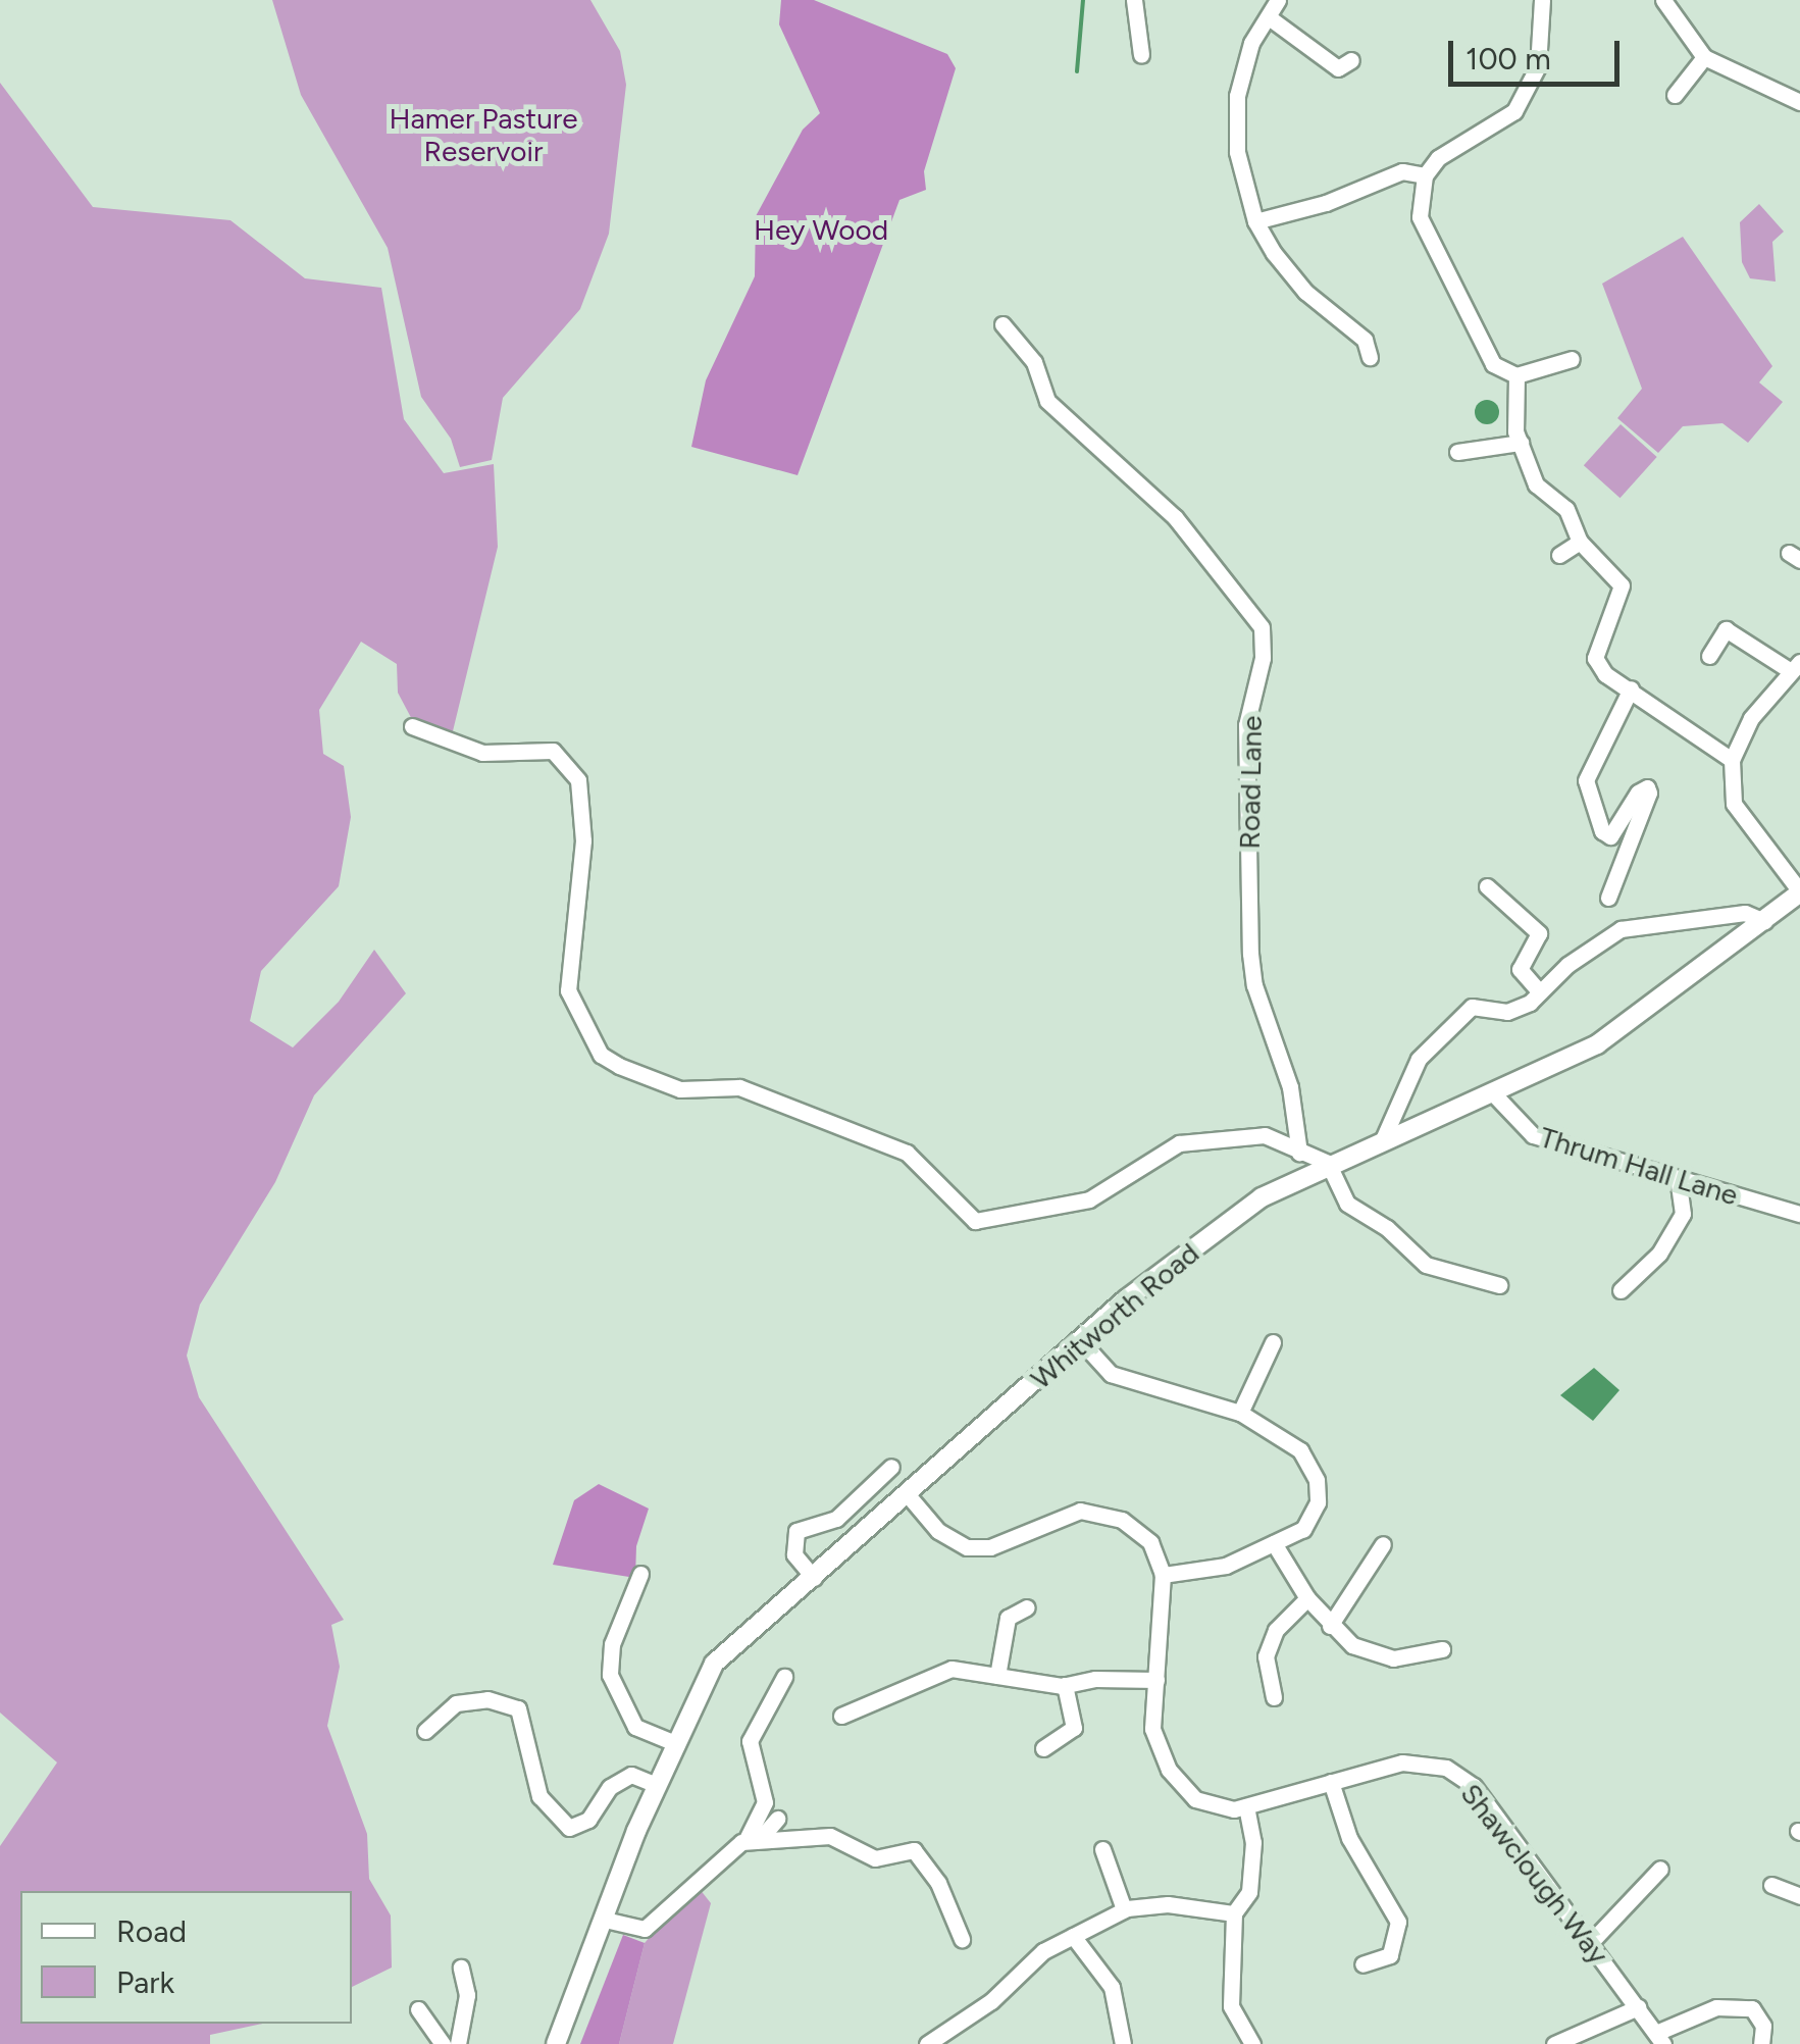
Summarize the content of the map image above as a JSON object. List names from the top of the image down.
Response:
{
  "streets": {
    "main road": ["Whitworth Road"],
    "street": ["Road Lane", "Thrum Hall Lane", "Shawclough Way"]
  },
  "crossings": [
    ["Thrum Hall Lane", "Whitworth Road"]
  ],
  "parks": ["Hamer Pasture Reservoir", "Hey Wood"],
  "legend": ["Road", "Park"],
  "scale_bar": "100 m"
}
